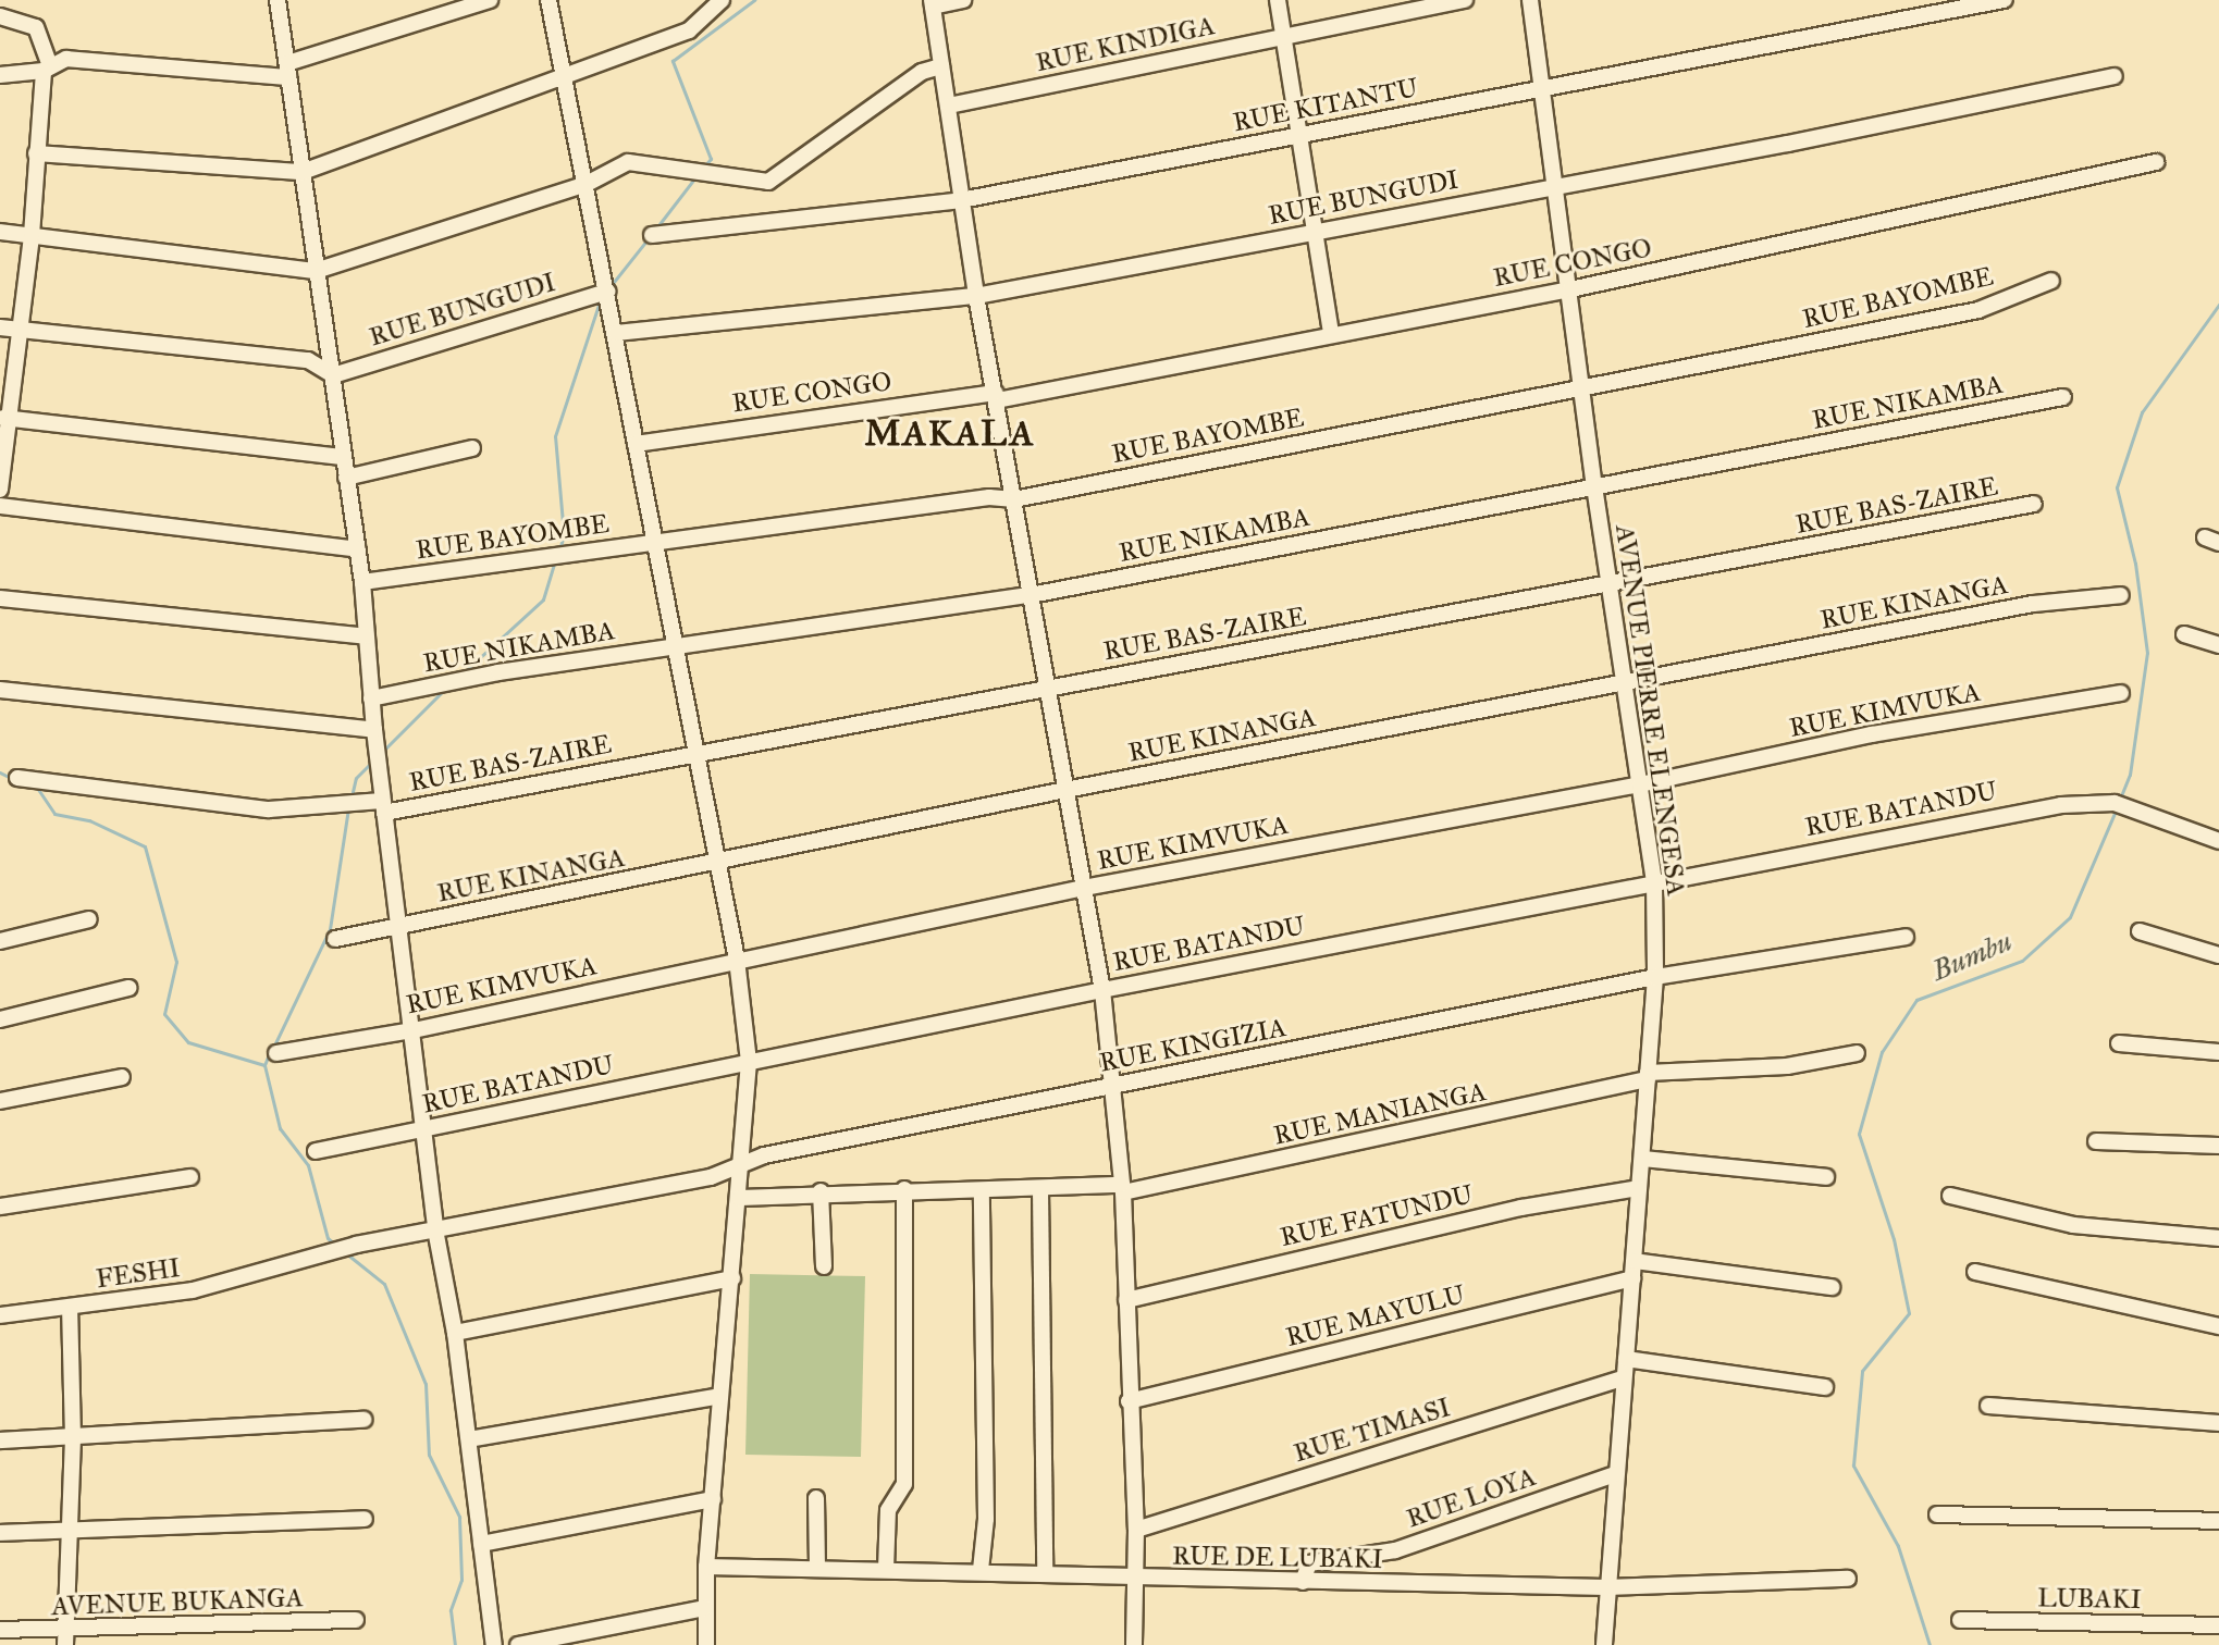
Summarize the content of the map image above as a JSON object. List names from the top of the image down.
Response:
{
  "streets": {
    "street": [
      "RUE KINDIGA",
      "RUE KITANTU",
      "RUE BUNGUDI",
      "RUE CONGO",
      "RUE BAYOMBE",
      "RUE NIKAMBA",
      "RUE BAS-ZAIRE",
      "RUE KINANGA",
      "AVENUE PIERRE ELENGESA",
      "RUE KIMVUKA",
      "RUE BATANDU",
      "RUE KINGIZIA",
      "RUE MANIANGA",
      "RUE FATUNDU",
      "FESHI",
      "RUE MAYULU",
      "RUE TIMASI",
      "RUE LOYA",
      "RUE DE LUBAKI",
      "LUBAKI",
      "AVENUE BUKANGA"
    ]
  },
  "crossings": [
    ["RUE KITANTU", "AVENUE PIERRE ELENGESA"],
    ["RUE BUNGUDI", "AVENUE PIERRE ELENGESA"],
    ["RUE CONGO", "AVENUE PIERRE ELENGESA"],
    ["RUE BAYOMBE", "AVENUE PIERRE ELENGESA"],
    ["RUE NIKAMBA", "AVENUE PIERRE ELENGESA"],
    ["RUE BAS-ZAIRE", "AVENUE PIERRE ELENGESA"],
    ["RUE KINANGA", "AVENUE PIERRE ELENGESA"],
    ["AVENUE PIERRE ELENGESA", "RUE KIMVUKA"],
    ["AVENUE PIERRE ELENGESA", "RUE BATANDU"],
    ["AVENUE PIERRE ELENGESA", "RUE KINGIZIA"],
    ["AVENUE PIERRE ELENGESA", "RUE MANIANGA"],
    ["AVENUE PIERRE ELENGESA", "RUE FATUNDU"],
    ["AVENUE PIERRE ELENGESA", "RUE MAYULU"],
    ["AVENUE PIERRE ELENGESA", "RUE TIMASI"],
    ["AVENUE PIERRE ELENGESA", "RUE LOYA"],
    ["AVENUE PIERRE ELENGESA", "RUE DE LUBAKI"],
    ["RUE KINGIZIA", "FESHI"],
    ["RUE LOYA", "RUE DE LUBAKI"]
  ],
  "districts": ["MAKALA"],
  "water": ["Bumbu"]
}
